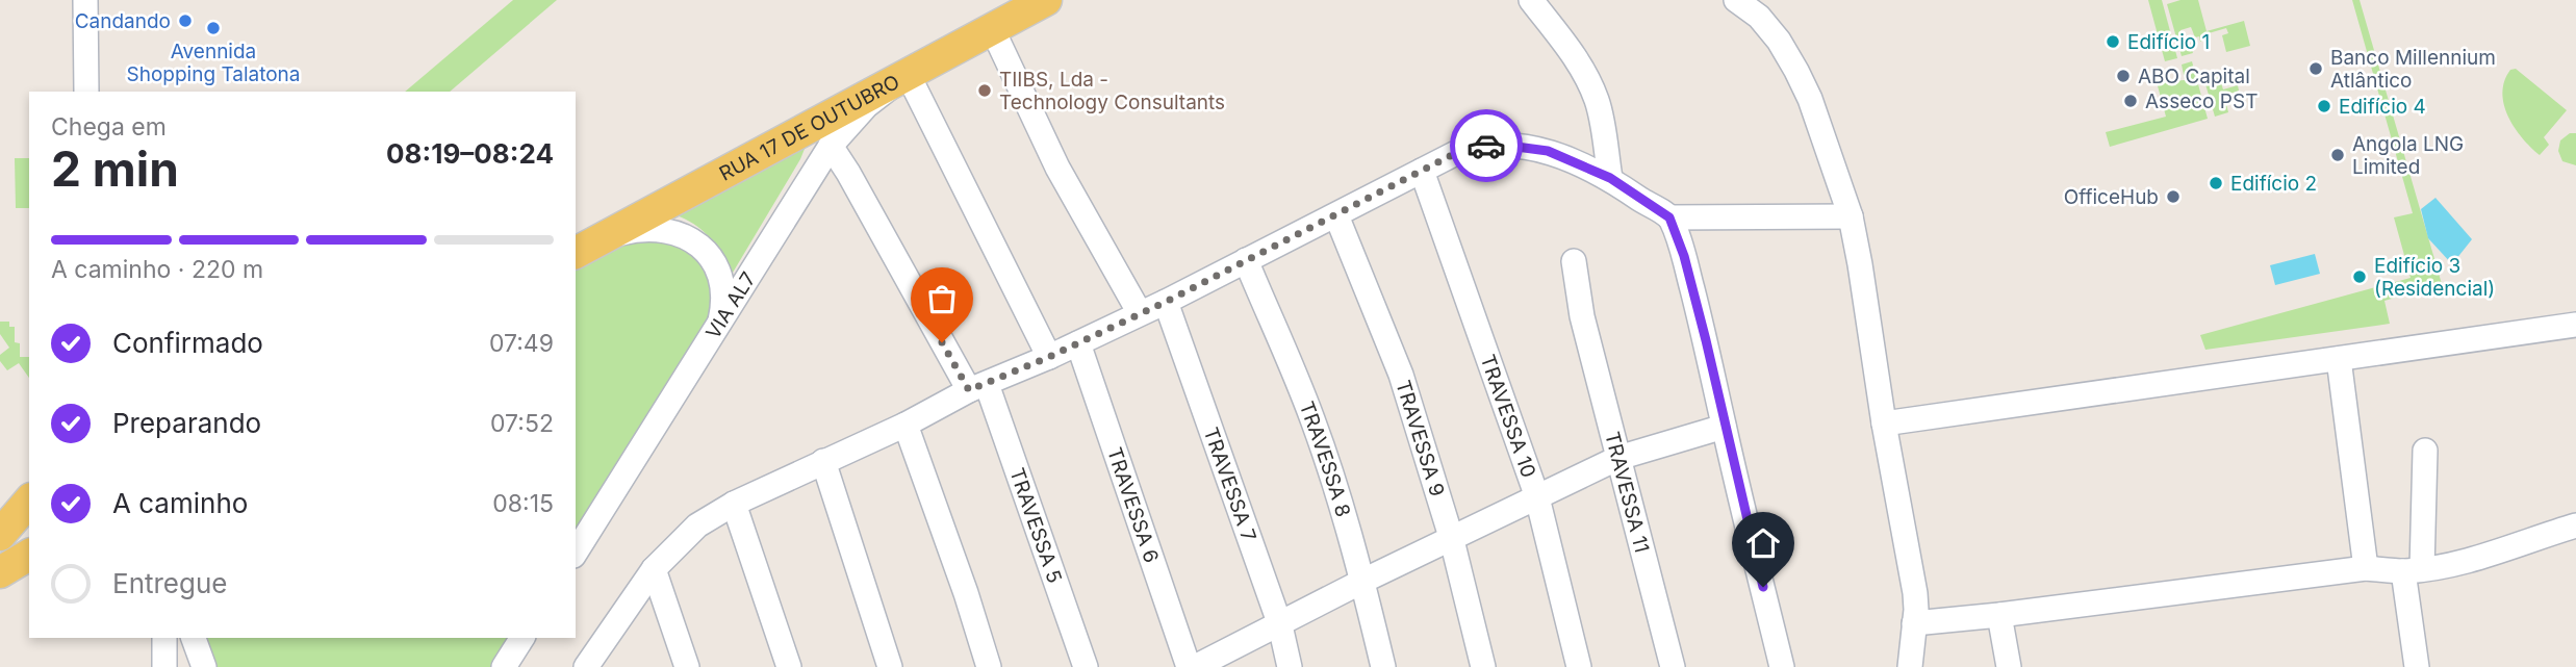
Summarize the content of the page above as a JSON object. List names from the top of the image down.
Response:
{
  "streets": {
    "main road": ["RUA 17 DE OUTUBRO"],
    "street": [
      "VIA AL7",
      "TRAVESSA 10",
      "TRAVESSA 9",
      "TRAVESSA 8",
      "TRAVESSA 7",
      "TRAVESSA 11",
      "TRAVESSA 6",
      "TRAVESSA 5"
    ]
  },
  "crossings": [
    ["RUA 17 DE OUTUBRO", "VIA AL7"],
    ["VIA AL7", "TRAVESSA 5"]
  ],
  "places": [
    "Candando",
    "Avennida Shopping Talatona",
    "Edifício 1",
    "Banco Millennium Atlântico",
    "ABO Capital",
    "TIIBS, Lda - Technology Consultants",
    "Asseco PST",
    "Edifício 4",
    "Angola LNG Limited",
    "Edifício 2",
    "OfficeHub",
    "Edifício 3 (Residencial)"
  ],
  "page": {
    "heading": ["2 min", "Chega em", "08:19–08:24"],
    "bar": "A caminho · 220 m",
    "list": [
      ["Confirmado", "07:49"],
      ["Preparando", "07:52"],
      ["A caminho", "08:15"],
      "Entregue"
    ]
  }
}
